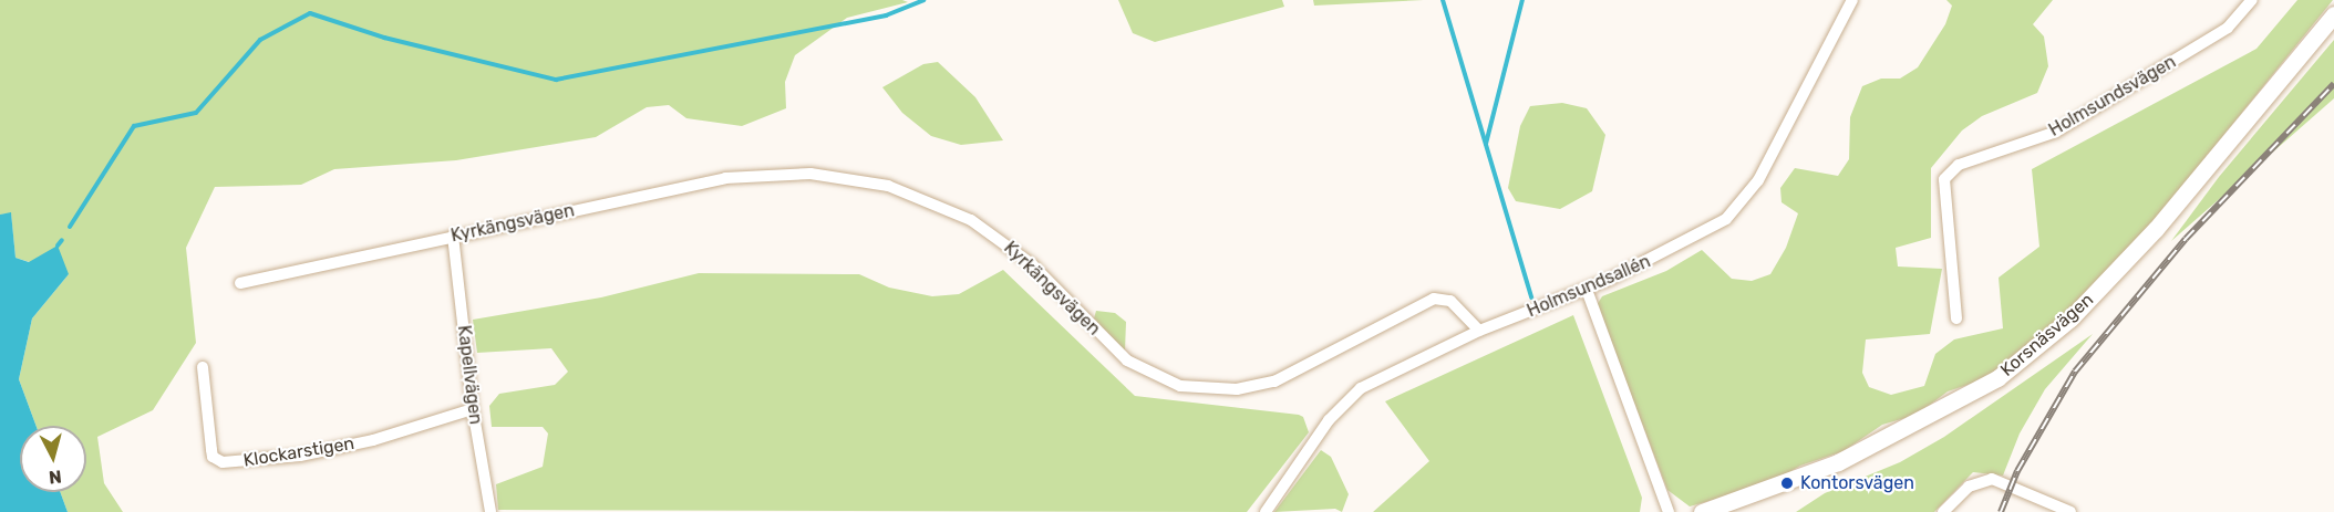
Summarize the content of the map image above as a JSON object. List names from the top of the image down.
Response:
{
  "streets": {
    "street": [
      "Holmsundsvägen",
      "Kyrkängsvägen",
      "Holmsundsallén",
      "Korsnäsvägen",
      "Kapellvägen",
      "Klockarstigen"
    ]
  },
  "crossings": [
    ["Kyrkängsvägen", "Holmsundsallén"],
    ["Kyrkängsvägen", "Kapellvägen"],
    ["Kapellvägen", "Klockarstigen"]
  ],
  "places": ["Kontorsvägen"],
  "north": "bottom"
}
